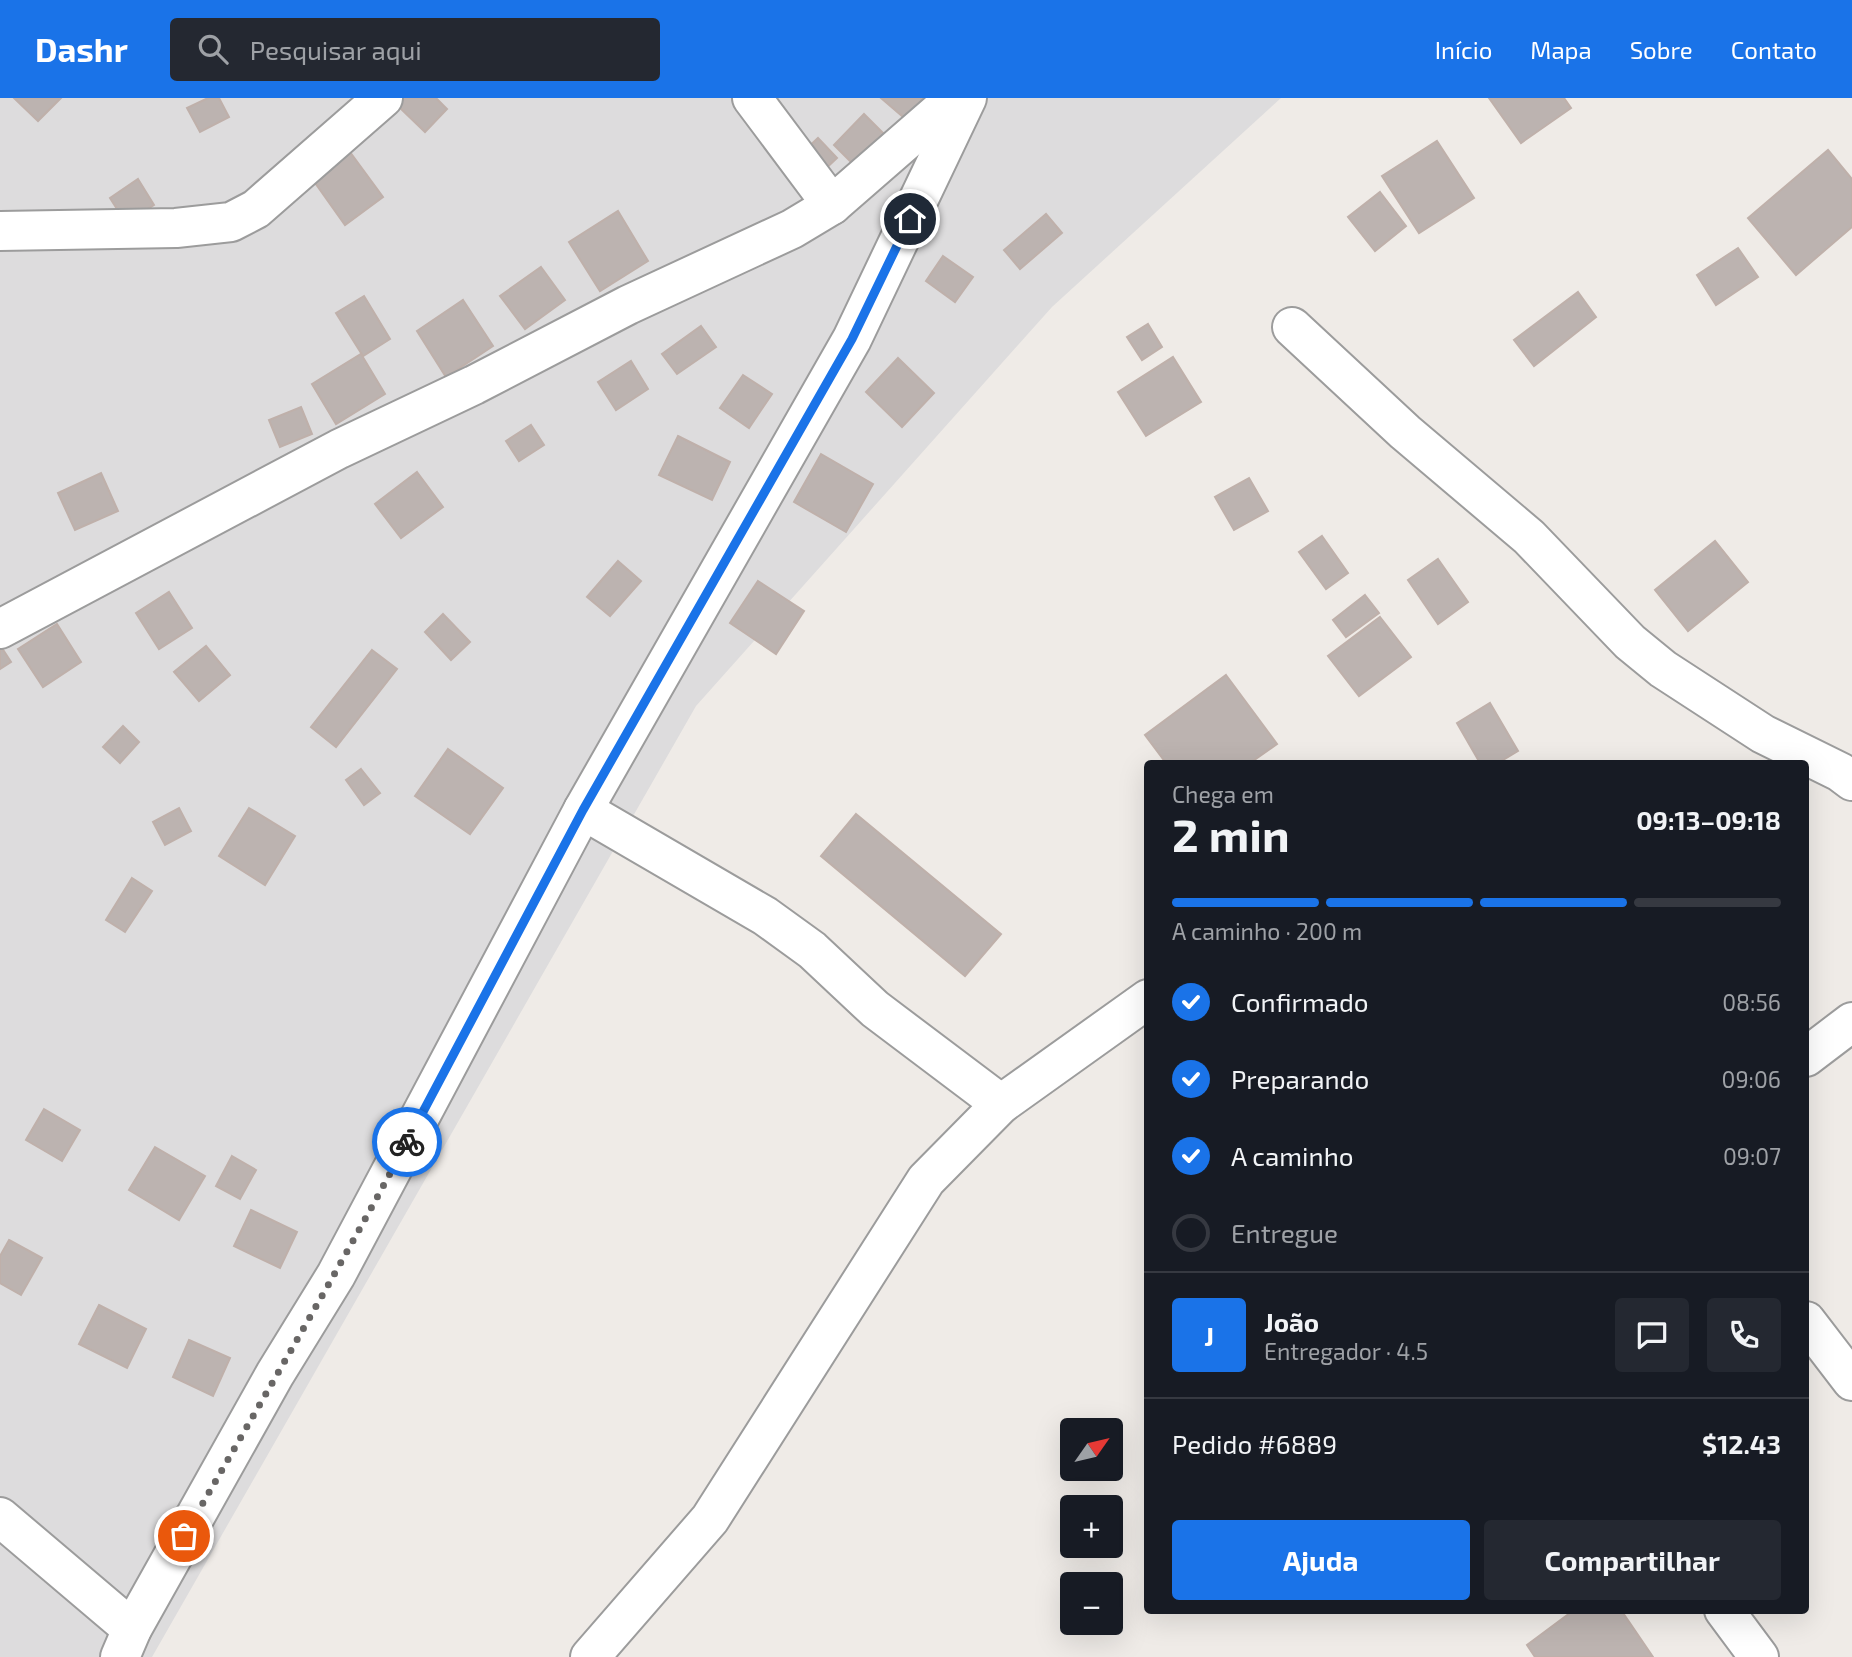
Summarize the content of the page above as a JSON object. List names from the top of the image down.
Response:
{
  "north": "top right",
  "page": {
    "header": "Dashr",
    "search": "Pesquisar aqui",
    "nav": [
      "Início",
      "Mapa",
      "Sobre",
      "Contato"
    ],
    "heading": ["2 min", "Chega em", "09:13–09:18"],
    "panel": [
      "João",
      "Entregador · 4.5",
      "Pedido #6889",
      "$12.43"
    ],
    "bar": "A caminho · 200 m",
    "list": [
      ["Confirmado", "08:56"],
      ["Preparando", "09:06"],
      ["A caminho", "09:07"],
      "Entregue"
    ],
    "round": "J",
    "map_buttons": ["+", "−"],
    "buttons": ["Ajuda", "Compartilhar"]
  }
}
